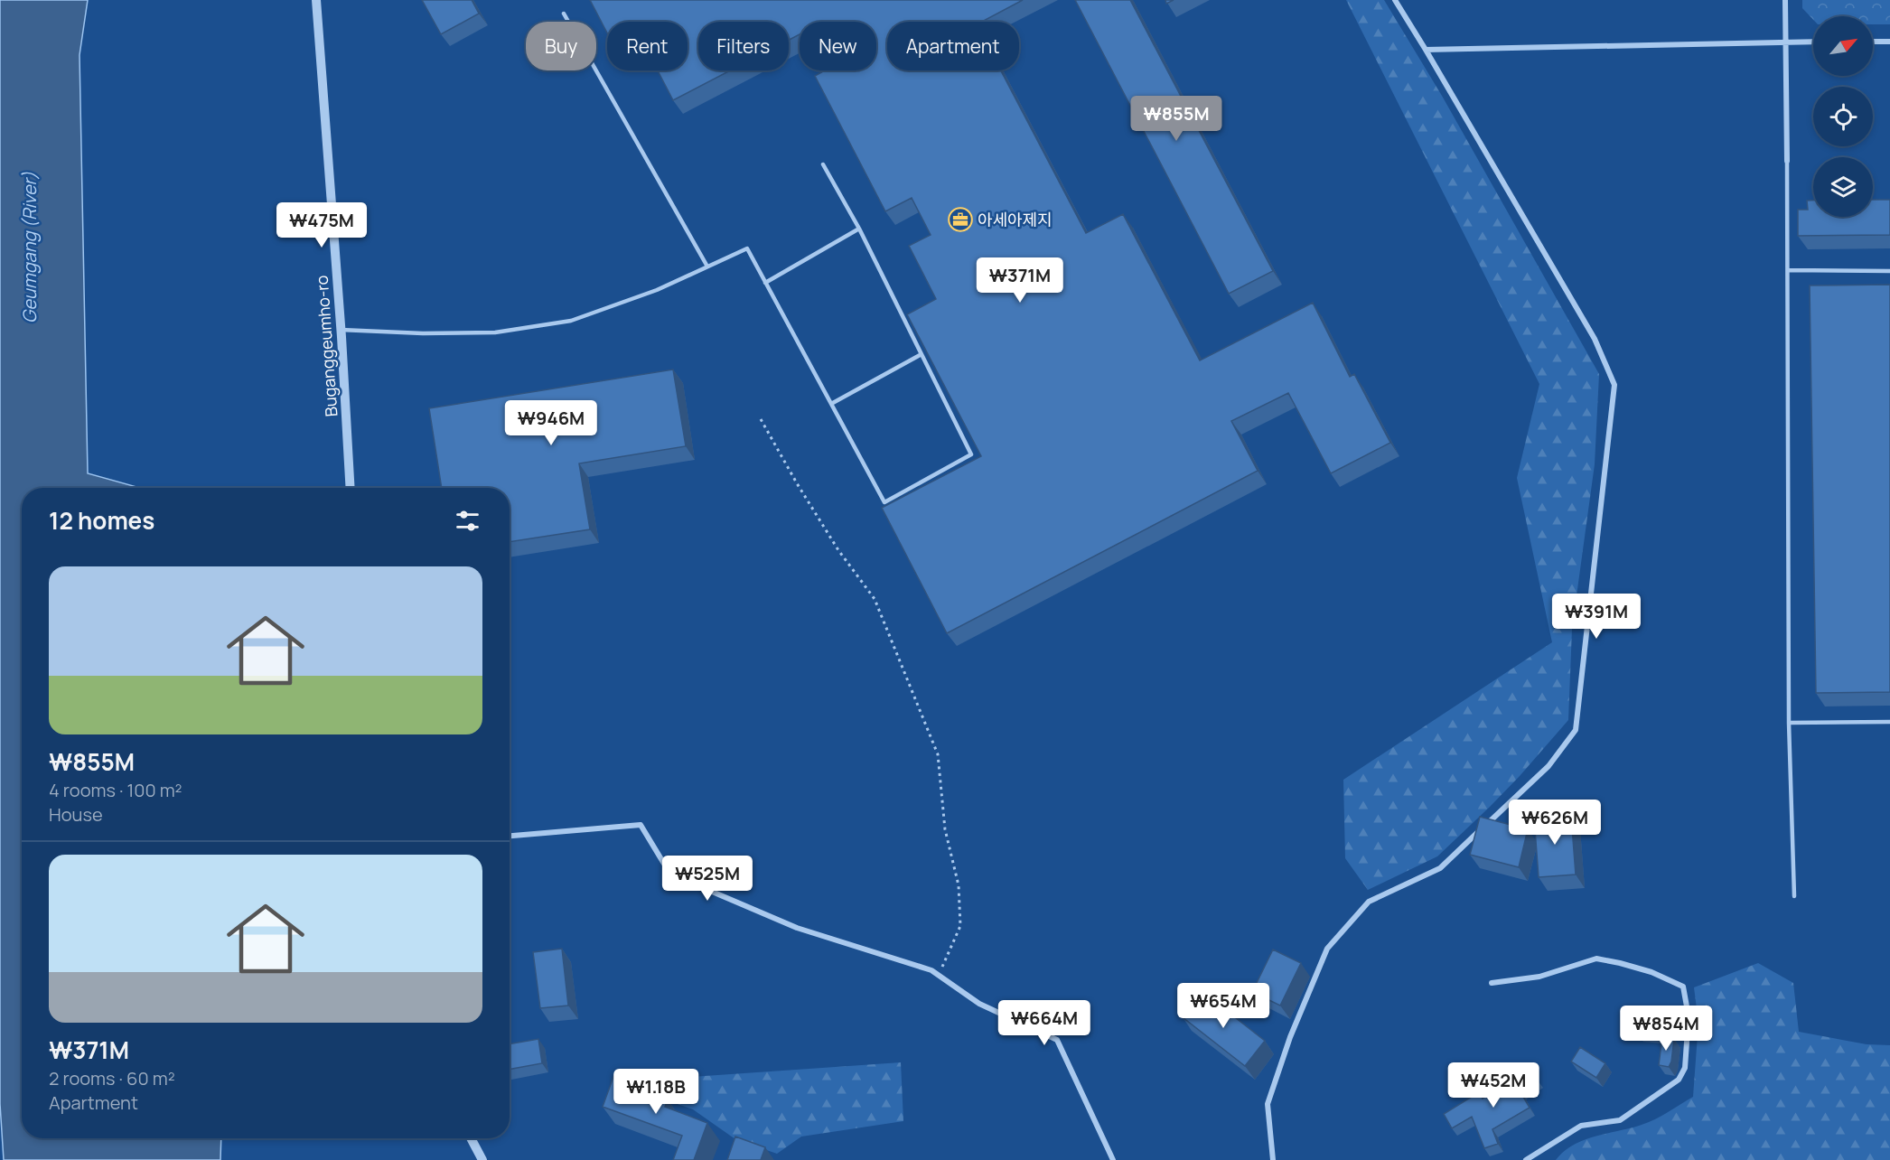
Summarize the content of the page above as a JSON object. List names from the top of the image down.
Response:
{
  "streets": {
    "street": ["Buganggeumho-ro"]
  },
  "water": ["Geumgang (River)"],
  "places": {
    "office": ["아세아제지"]
  },
  "north": "top right",
  "page": {
    "chip": [
      "Buy",
      "Rent",
      "Filters",
      "New",
      "Apartment"
    ],
    "price": [
      "₩855M",
      "₩475M",
      "₩371M",
      "₩946M",
      "₩391M",
      "₩626M",
      "₩525M",
      "₩654M",
      "₩664M",
      "₩854M",
      "₩452M",
      "₩1.18B"
    ],
    "heading": "12 homes",
    "list": [
      {
        "name": "₩855M",
        "note": "4 rooms · 100 m² · House"
      },
      {
        "name": "₩371M",
        "note": "2 rooms · 60 m² · Apartment"
      }
    ]
  }
}
